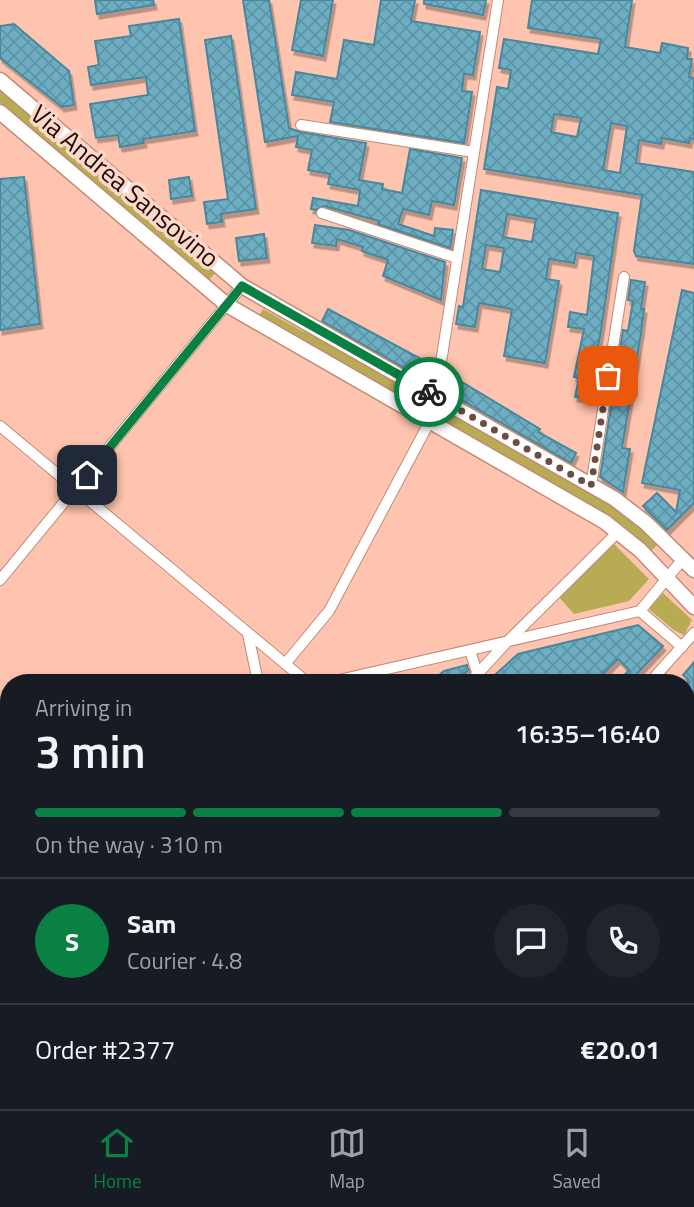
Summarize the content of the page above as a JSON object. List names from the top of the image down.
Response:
{
  "streets": {
    "main road": ["Via Andrea Sansovino"]
  },
  "page": {
    "heading": ["3 min", "Arriving in", "16:35–16:40"],
    "panel": [
      "Sam",
      "Courier · 4.8",
      "Order #2377",
      "€20.01"
    ],
    "bar": "On the way · 310 m",
    "round": "S",
    "tabs": ["Home", "Map", "Saved"]
  }
}
